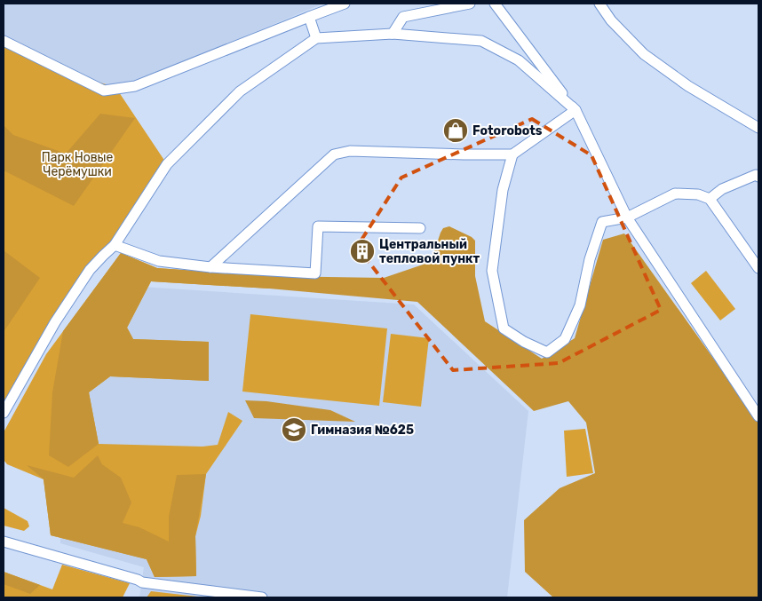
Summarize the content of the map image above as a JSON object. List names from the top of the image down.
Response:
{
  "parks": ["Парк Новые Черёмушки"],
  "places": {
    "shop": ["Fotorobots"],
    "building": ["Центральный тепловой пункт"],
    "school or university": ["Гимназия №625"]
  }
}
